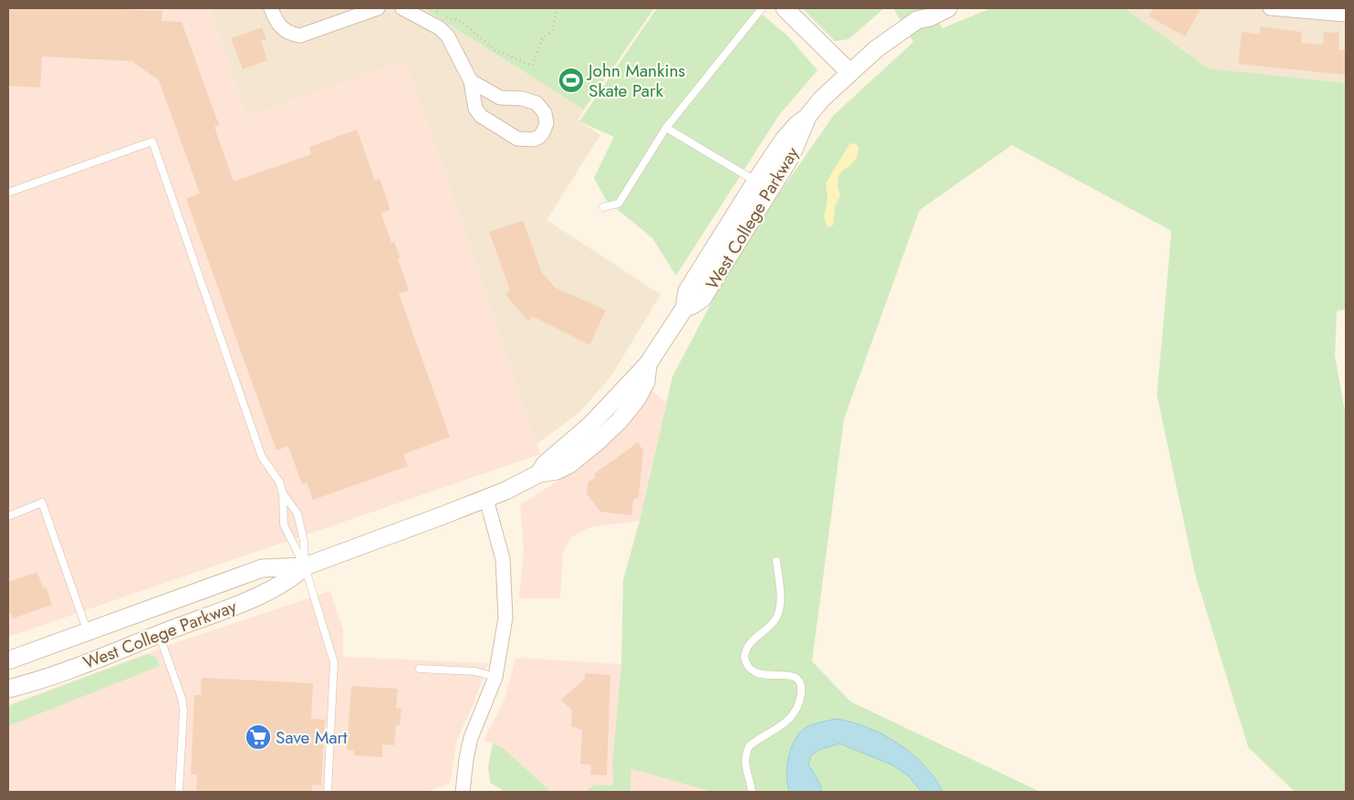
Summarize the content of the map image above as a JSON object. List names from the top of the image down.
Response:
{
  "streets": {
    "street": ["West College Parkway"]
  },
  "places": {
    "sports": ["John Mankins Skate Park"],
    "supermarket": ["Save Mart"]
  }
}
